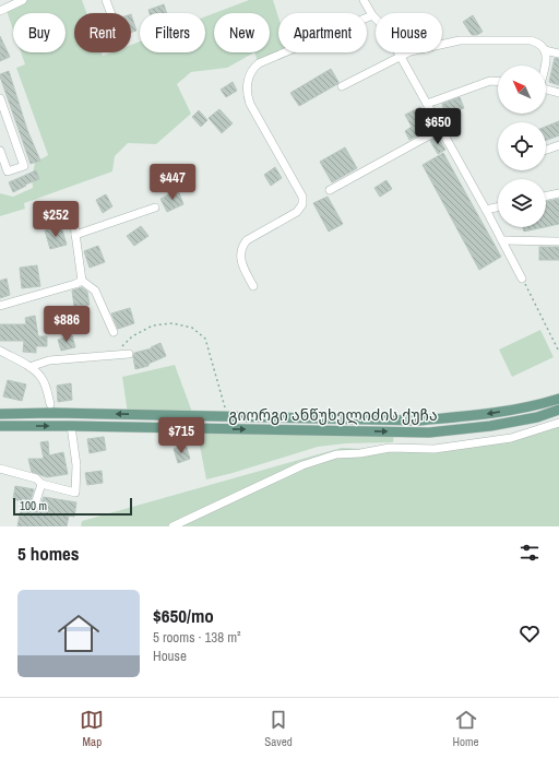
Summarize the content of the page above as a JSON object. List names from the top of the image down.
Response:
{
  "streets": {
    "main road": ["გიორგი ანწუხელიძის ქუჩა"]
  },
  "scale_bar": "100 m",
  "north": "top left",
  "page": {
    "chip": [
      "Buy",
      "Rent",
      "Filters",
      "New",
      "Apartment",
      "House"
    ],
    "price": [
      "$650",
      "$447",
      "$252",
      "$886",
      "$715"
    ],
    "scale": "100 m",
    "heading": "5 homes",
    "list": [
      {
        "name": "$650/mo",
        "note": "5 rooms · 138 m² · House"
      }
    ],
    "tabs": ["Map", "Saved", "Home"]
  }
}
